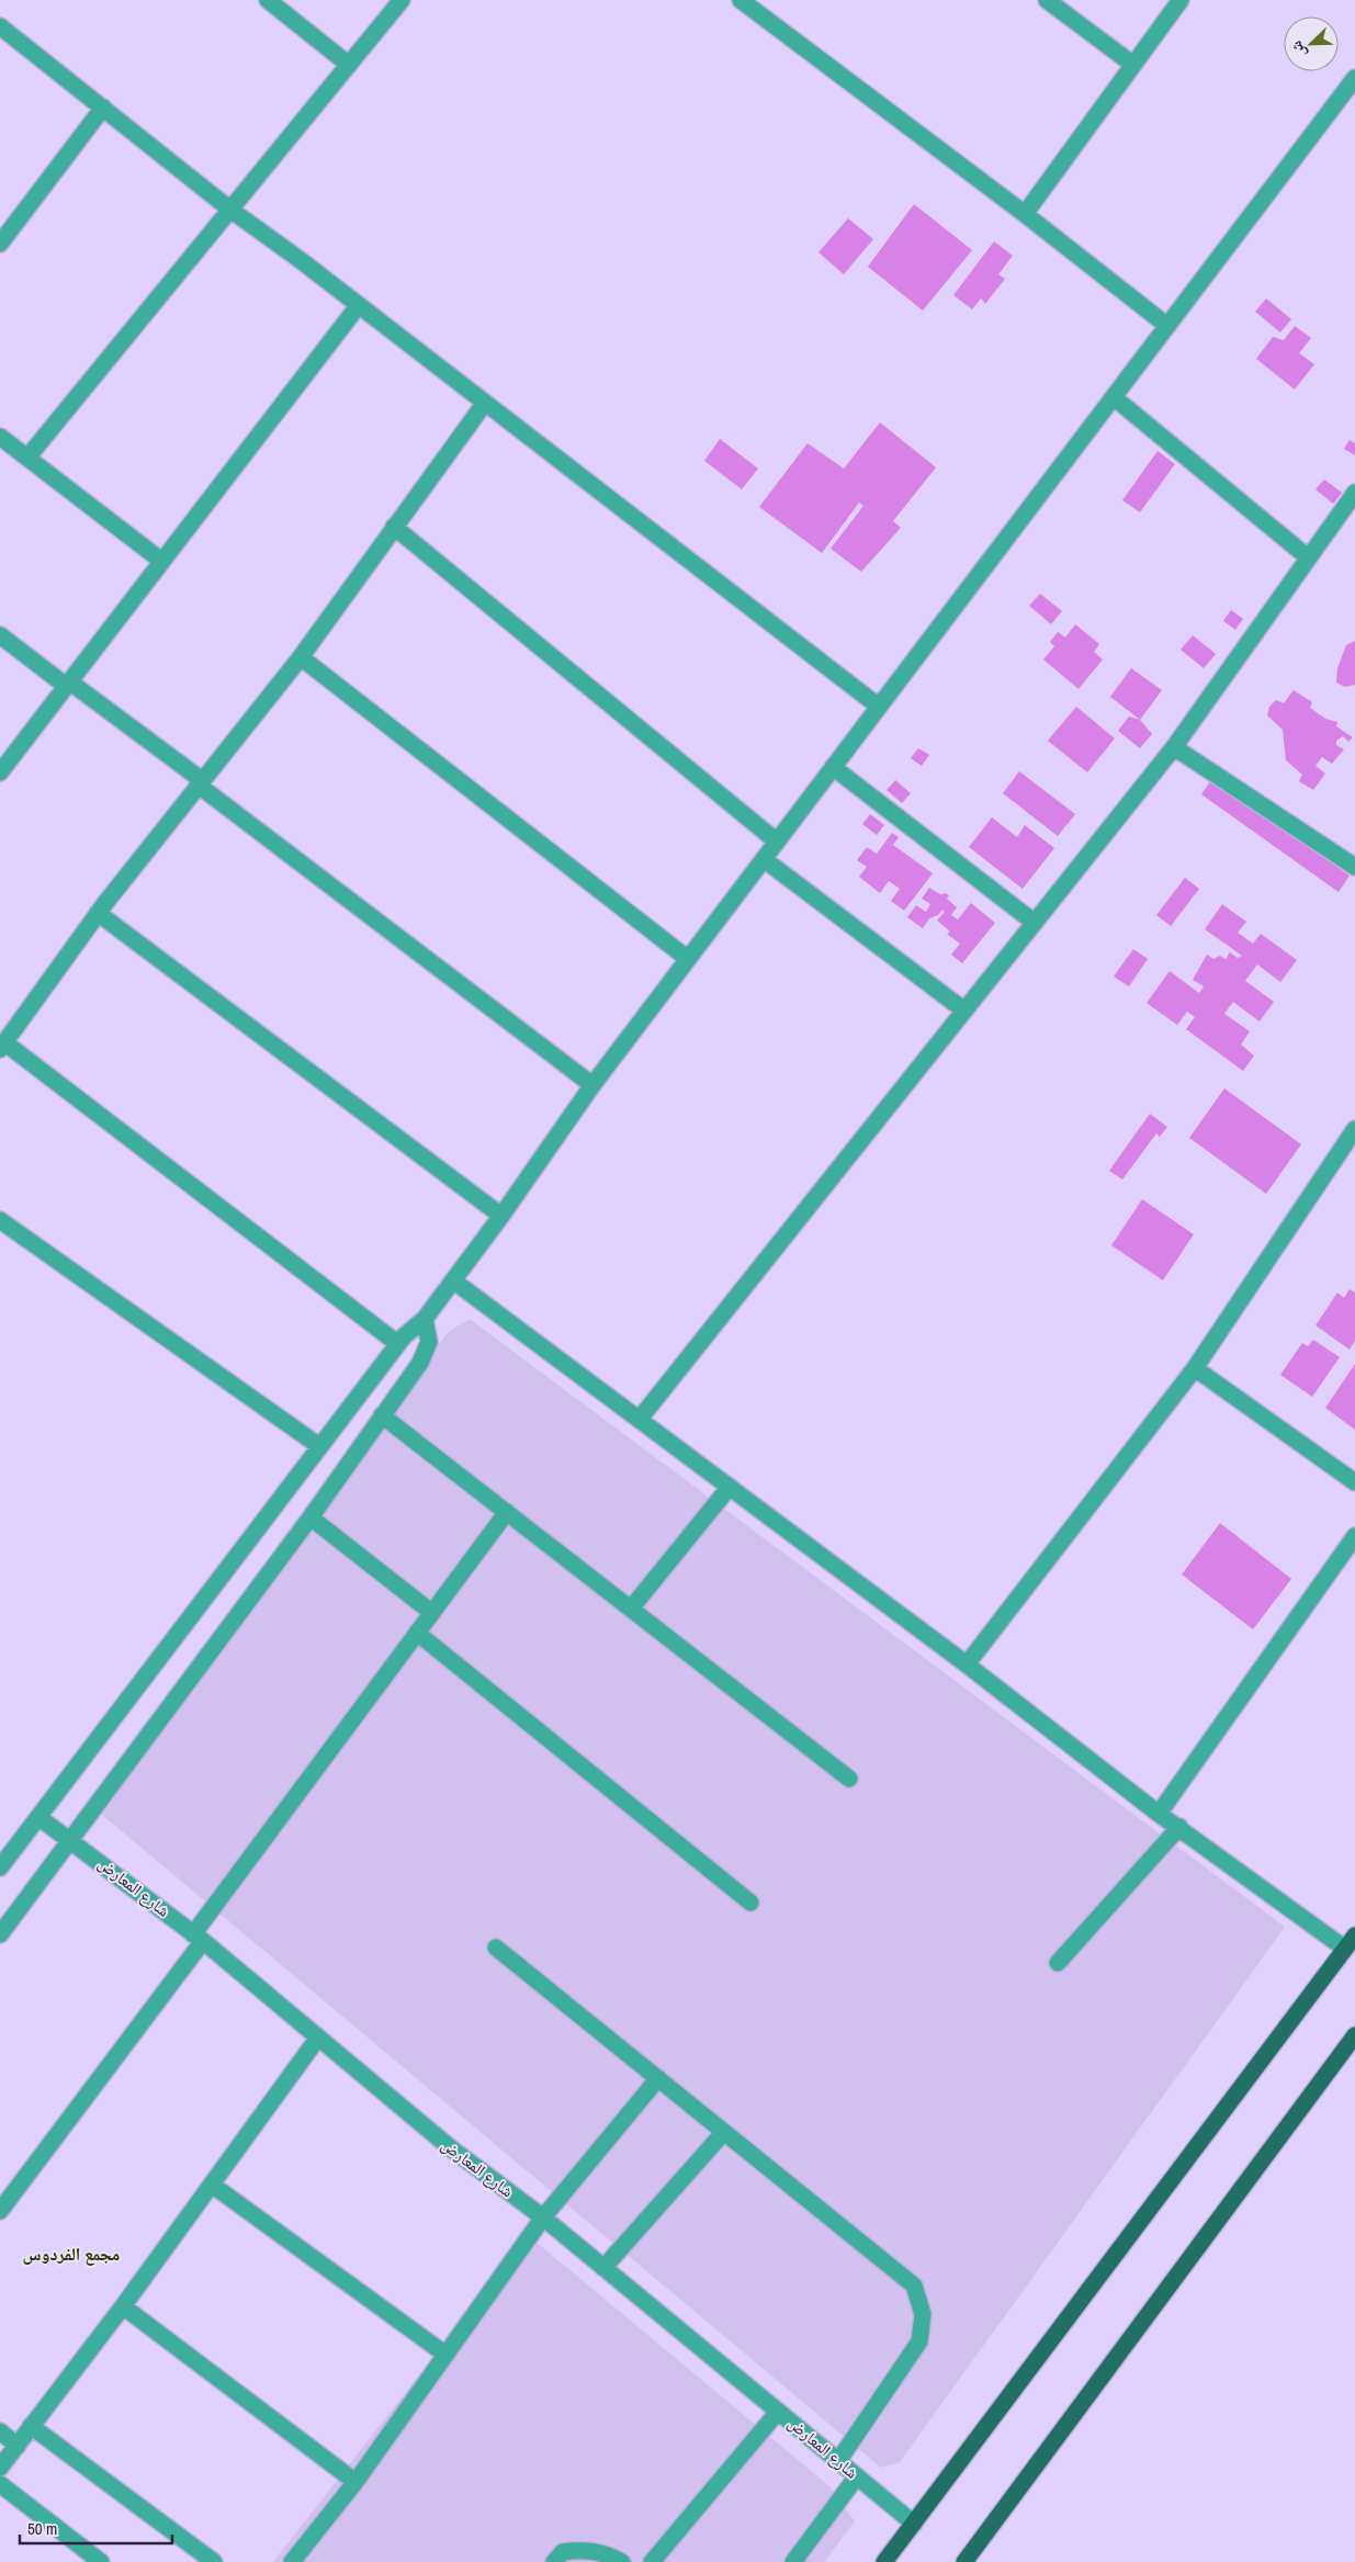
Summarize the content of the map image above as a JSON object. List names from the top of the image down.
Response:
{
  "streets": {
    "street": ["شارع المعارض"]
  },
  "districts": ["مجمع الفردوس"],
  "scale_bar": "50 m",
  "north": "bottom left"
}
